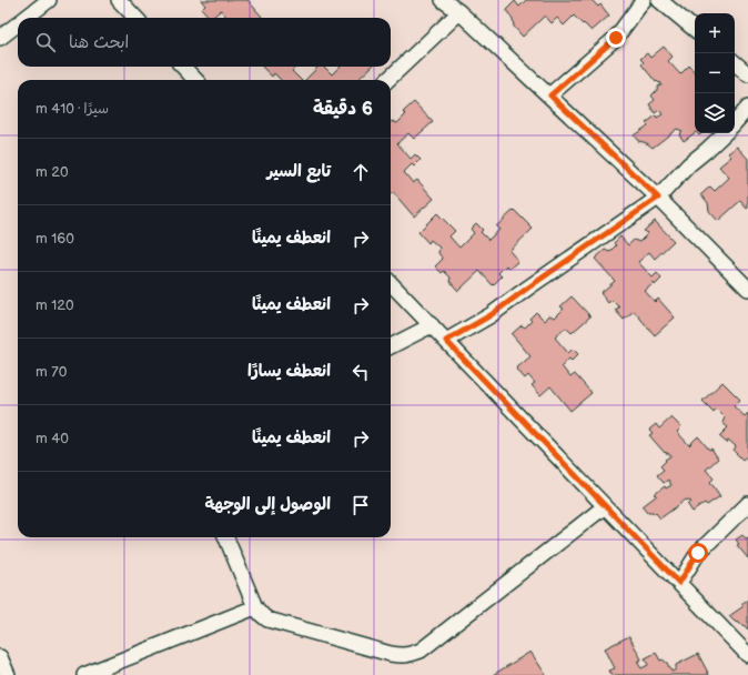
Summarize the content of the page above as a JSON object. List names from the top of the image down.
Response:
{
  "page": {
    "map_buttons": ["+", "−"],
    "search": "ابحث هنا",
    "heading": ["6 دقيقة", "سيرًا · 410 m"],
    "list": [
      ["تابع السير", "20 m"],
      ["انعطف يمينًا", "160 m"],
      ["انعطف يمينًا", "120 m"],
      ["انعطف يسارًا", "70 m"],
      ["انعطف يمينًا", "40 m"],
      "الوصول إلى الوجهة"
    ]
  }
}
